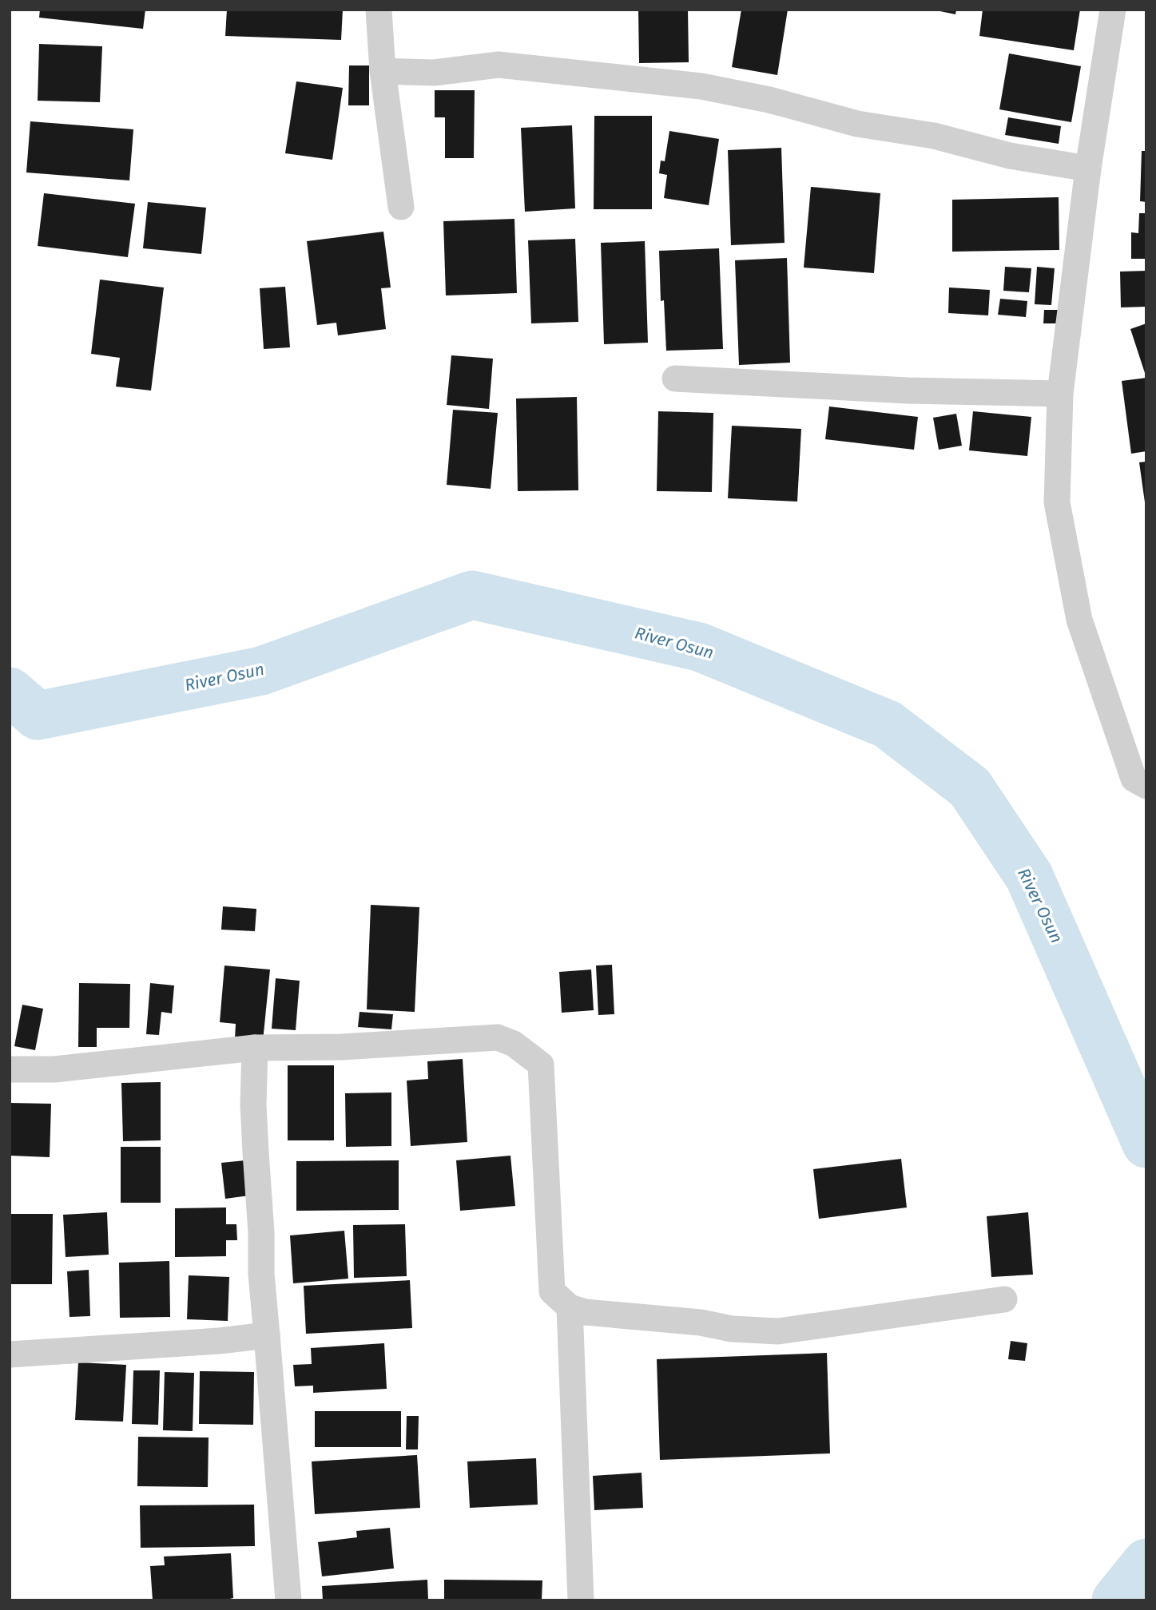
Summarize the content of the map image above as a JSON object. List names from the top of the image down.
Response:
{
  "water": ["River Osun"]
}
